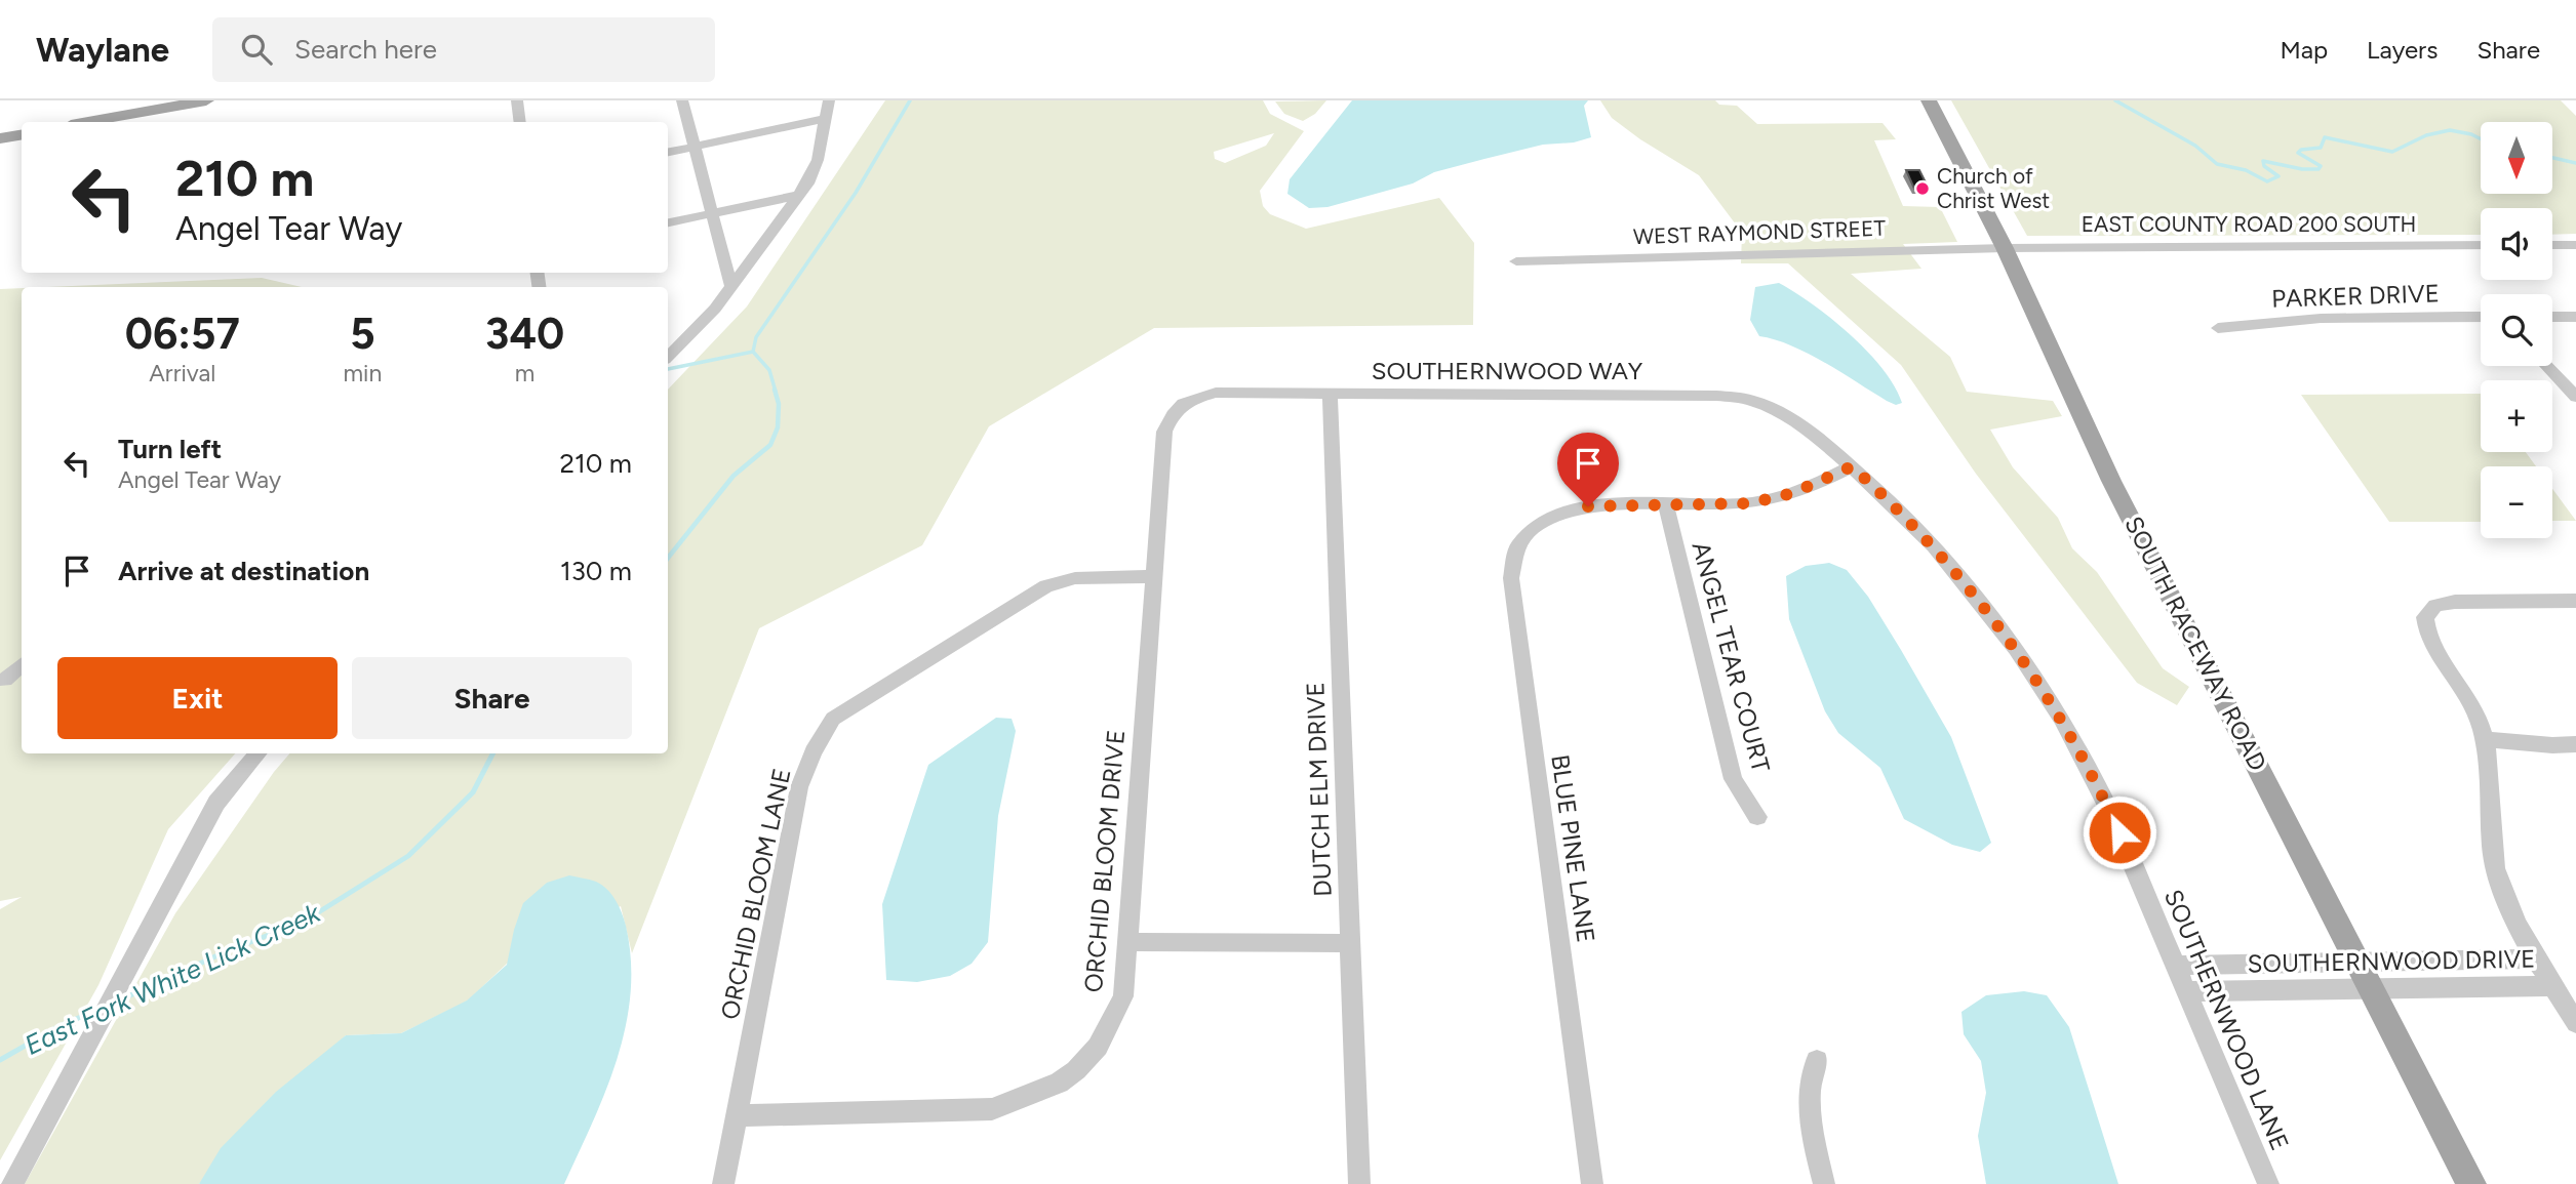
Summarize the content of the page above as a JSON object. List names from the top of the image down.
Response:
{
  "streets": {
    "main road": ["SOUTH RACEWAY ROAD"],
    "street": [
      "EAST COUNTY ROAD 200 SOUTH",
      "WEST RAYMOND STREET",
      "PARKER DRIVE",
      "SOUTHERNWOOD WAY",
      "ANGEL TEAR COURT",
      "DUTCH ELM DRIVE",
      "BLUE PINE LANE",
      "ORCHID BLOOM DRIVE",
      "ORCHID BLOOM LANE",
      "SOUTHERNWOOD DRIVE",
      "SOUTHERNWOOD LANE"
    ]
  },
  "crossings": [
    ["EAST COUNTY ROAD 200 SOUTH", "WEST RAYMOND STREET"],
    ["EAST COUNTY ROAD 200 SOUTH", "SOUTH RACEWAY ROAD"],
    ["WEST RAYMOND STREET", "SOUTH RACEWAY ROAD"],
    ["SOUTHERNWOOD WAY", "DUTCH ELM DRIVE"],
    ["SOUTHERNWOOD WAY", "ORCHID BLOOM DRIVE"],
    ["SOUTHERNWOOD WAY", "SOUTHERNWOOD LANE"],
    ["SOUTH RACEWAY ROAD", "SOUTHERNWOOD DRIVE"],
    ["ANGEL TEAR COURT", "BLUE PINE LANE"],
    ["ORCHID BLOOM DRIVE", "ORCHID BLOOM LANE"],
    ["SOUTHERNWOOD DRIVE", "SOUTHERNWOOD LANE"]
  ],
  "water": ["East Fork White Lick Creek"],
  "places": ["Church of Christ West"],
  "north": "bottom",
  "page": {
    "header": "Waylane",
    "search": "Search here",
    "nav": ["Map", "Layers", "Share"],
    "map_buttons": ["+", "−"],
    "turn": ["210 m", "Angel Tear Way"],
    "eta": [
      "06:57",
      "Arrival",
      "5",
      "min",
      "340",
      "m"
    ],
    "list": [
      {
        "name": "Turn left",
        "note": "Angel Tear Way",
        "value": "210 m"
      },
      {
        "name": "Arrive at destination",
        "value": "130 m"
      }
    ],
    "buttons": ["Exit", "Share"]
  }
}
